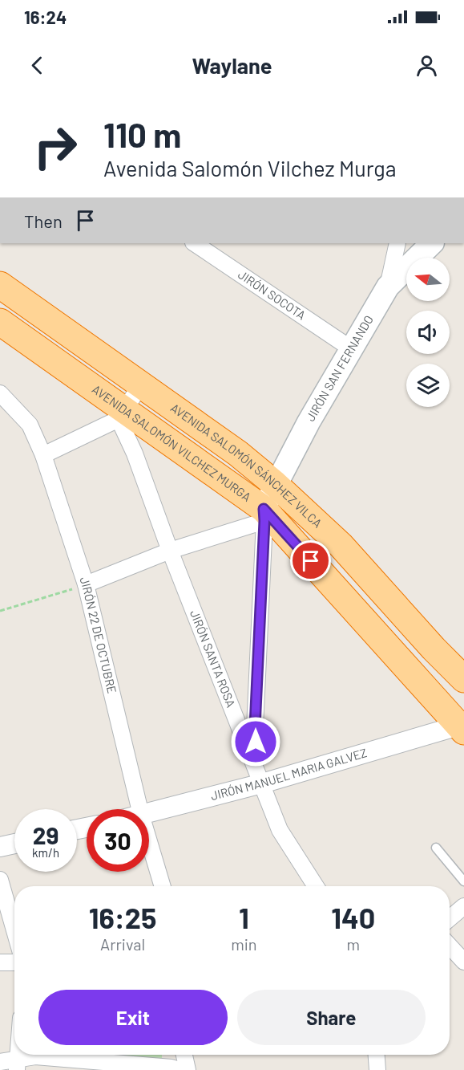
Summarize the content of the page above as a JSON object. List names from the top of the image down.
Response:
{
  "streets": {
    "highway": ["AVENIDA SALOMÓN VILCHEZ MURGA", "AVENIDA SALOMÓN SÁNCHEZ VILCA"],
    "main road": ["JIRÓN SAN FERNANDO"],
    "street": [
      "JIRÓN SOCOTA",
      "JIRÓN 22 DE OCTUBRE",
      "JIRÓN SANTA ROSA",
      "JIRÓN MANUEL MARIA GALVEZ"
    ]
  },
  "crossings": [
    ["JIRÓN SOCOTA", "JIRÓN SAN FERNANDO"],
    ["JIRÓN SAN FERNANDO", "AVENIDA SALOMÓN VILCHEZ MURGA"],
    ["JIRÓN SAN FERNANDO", "AVENIDA SALOMÓN SÁNCHEZ VILCA"],
    ["AVENIDA SALOMÓN VILCHEZ MURGA", "JIRÓN SANTA ROSA"],
    ["AVENIDA SALOMÓN VILCHEZ MURGA", "JIRÓN MANUEL MARIA GALVEZ"],
    ["JIRÓN SANTA ROSA", "JIRÓN MANUEL MARIA GALVEZ"]
  ],
  "north": "left",
  "page": {
    "status": "16:24",
    "header": "Waylane",
    "turn": ["110 m", "Avenida Salomón Vilchez Murga"],
    "then": "Then",
    "speed": "29 km/h",
    "limit": "30",
    "eta": [
      "16:25",
      "Arrival",
      "1",
      "min",
      "140",
      "m"
    ],
    "buttons": ["Exit", "Share"]
  }
}
